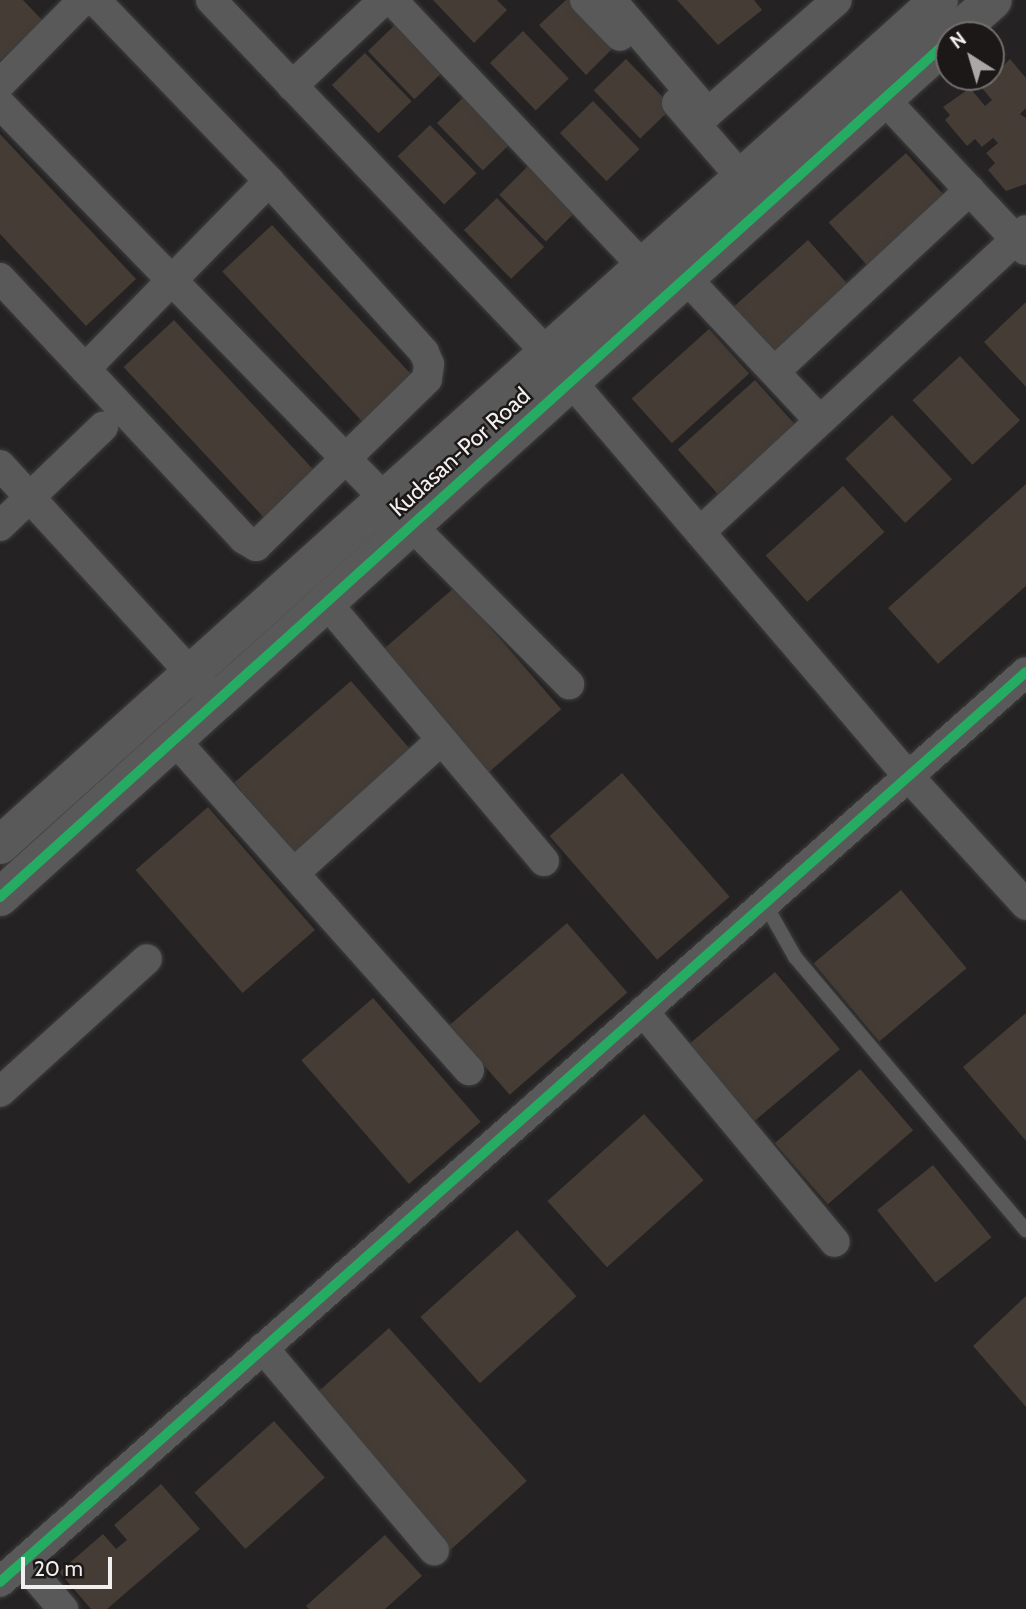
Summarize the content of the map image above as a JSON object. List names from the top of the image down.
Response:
{
  "streets": {
    "street": ["Kudasan-Por Road"]
  },
  "scale_bar": "20 m",
  "north": "top left"
}
